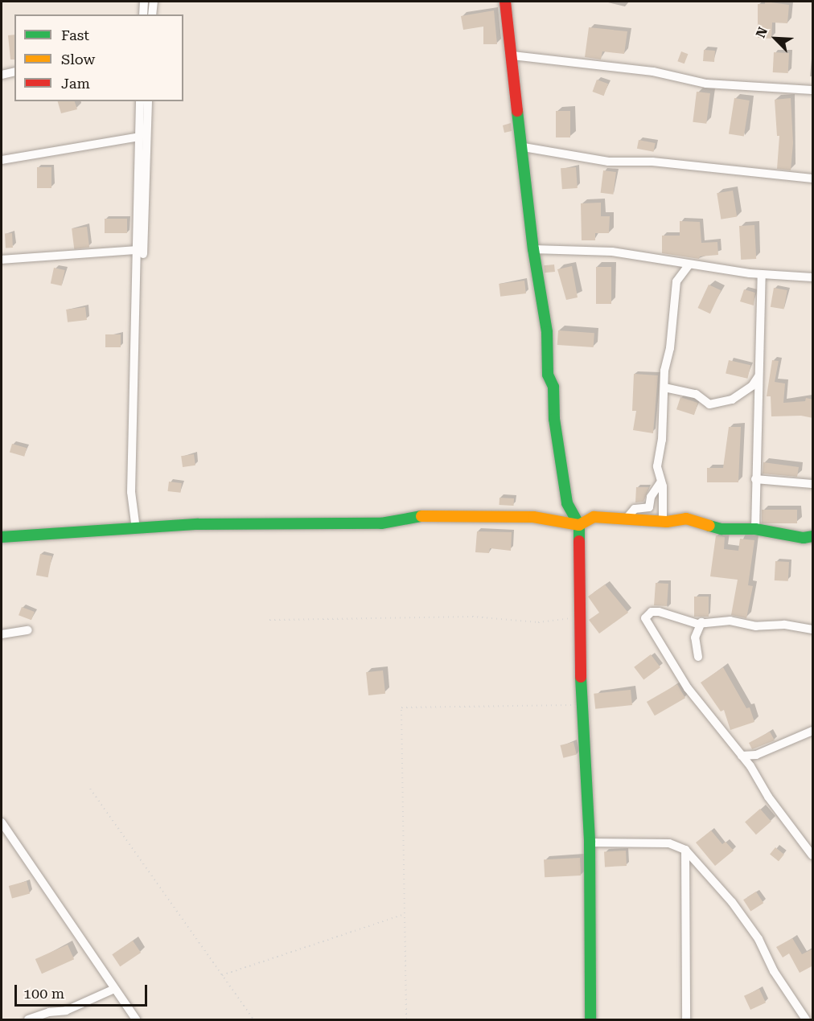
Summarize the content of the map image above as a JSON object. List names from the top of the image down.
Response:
{
  "legend": ["Fast", "Slow", "Jam"],
  "scale_bar": "100 m",
  "north": "top left"
}
